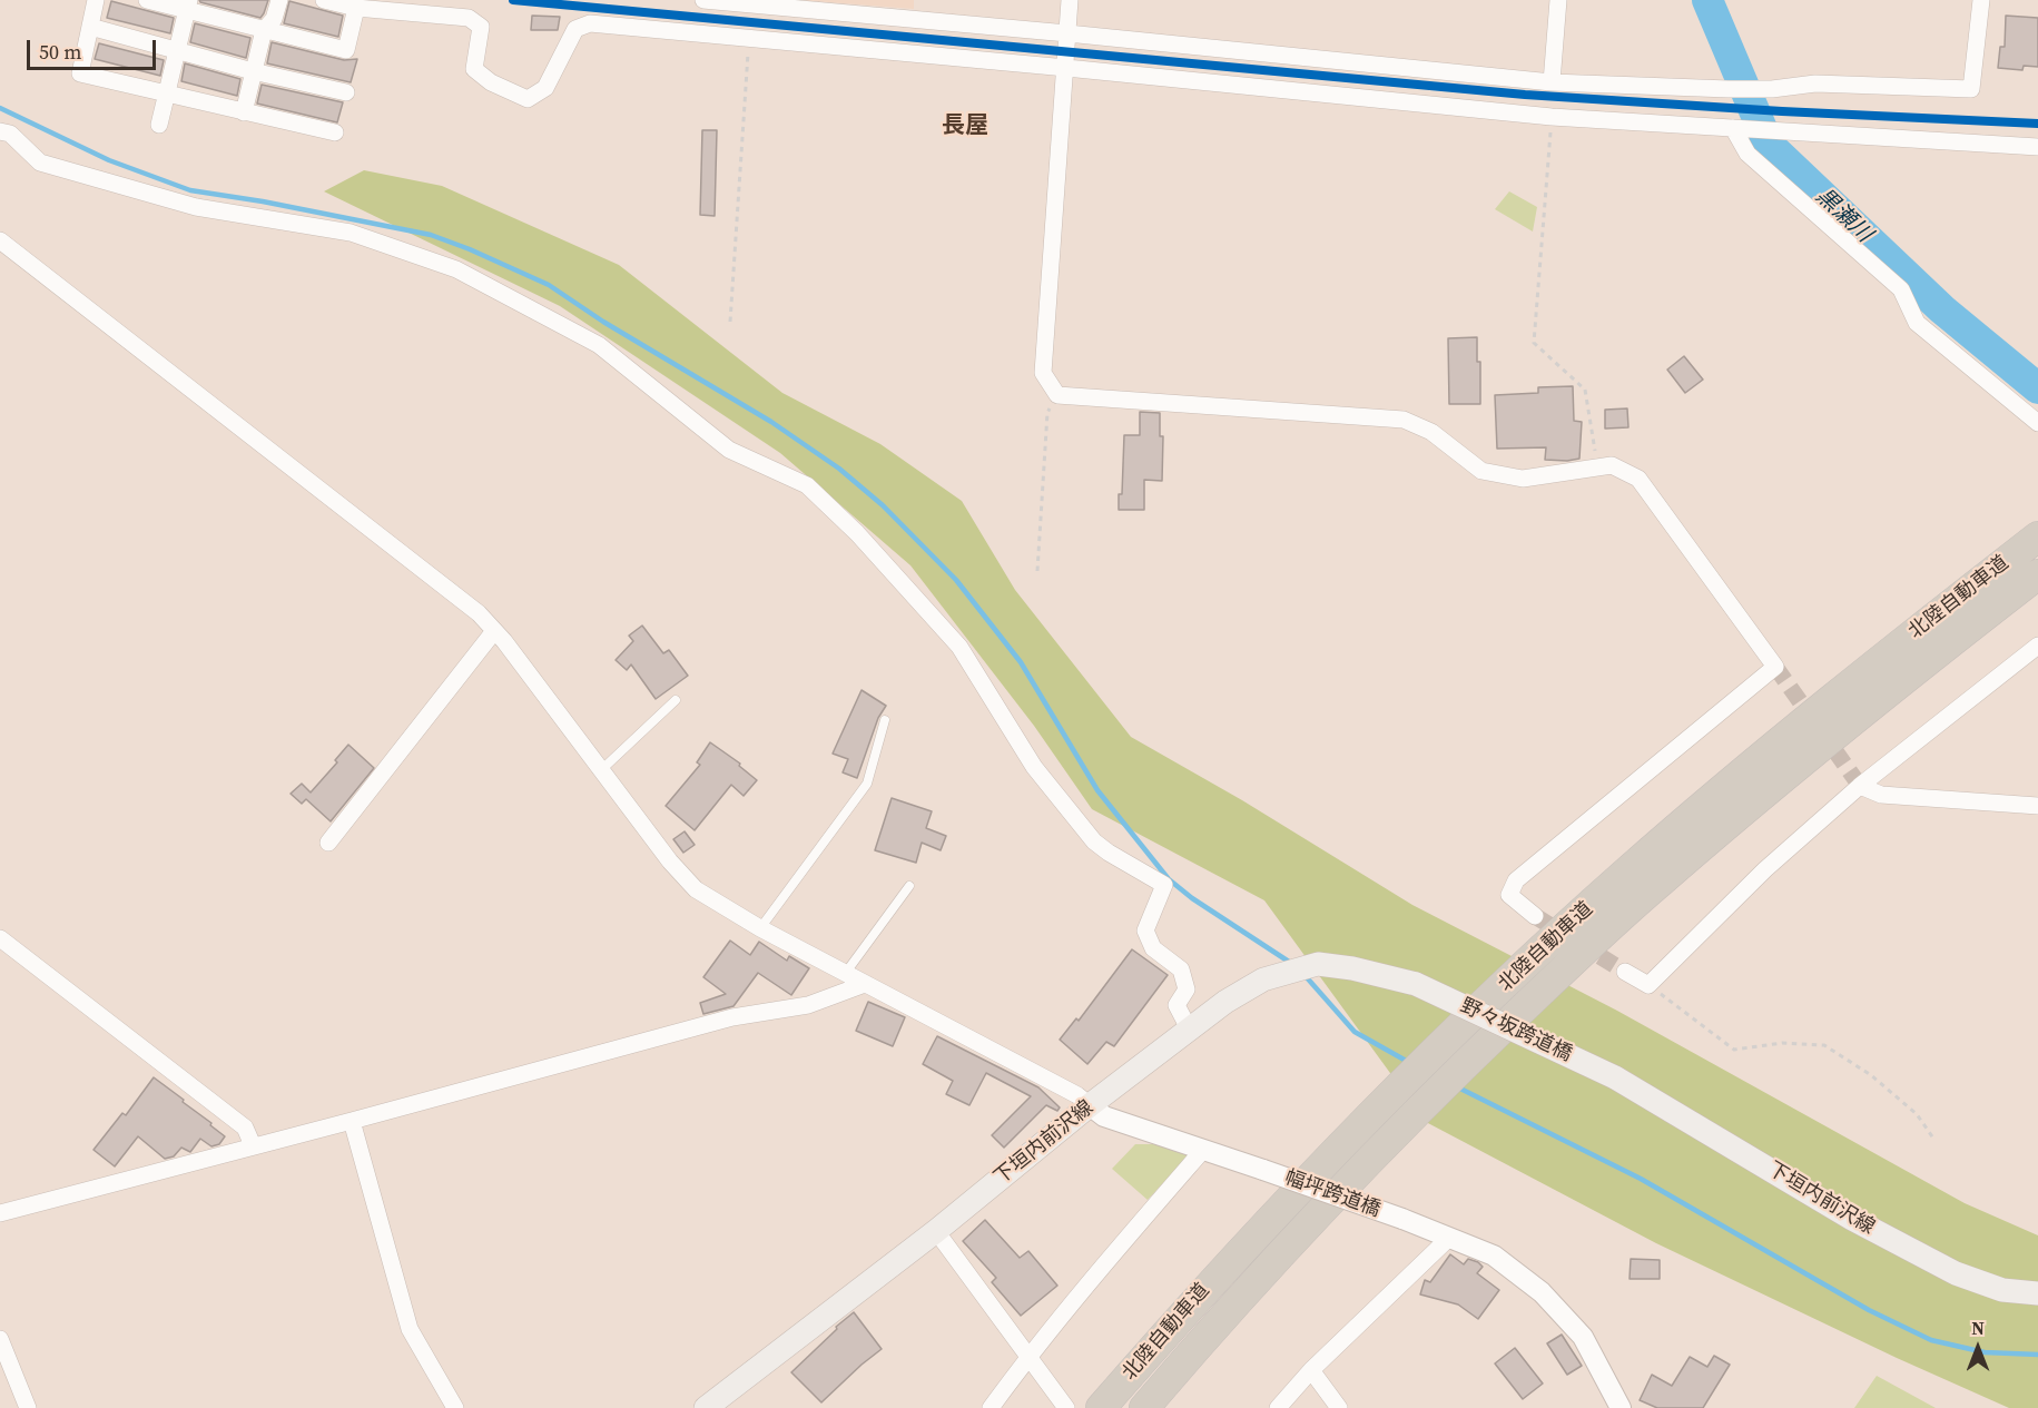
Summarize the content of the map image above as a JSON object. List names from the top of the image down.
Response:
{
  "streets": {
    "highway": ["北陸自動車道"],
    "main road": ["野々坂跨道橋", "下垣内前沢線"],
    "street": ["幅坪跨道橋"]
  },
  "crossings": [
    ["野々坂跨道橋", "下垣内前沢線"],
    ["下垣内前沢線", "幅坪跨道橋"]
  ],
  "districts": ["長屋"],
  "water": ["黒瀬川"],
  "scale_bar": "50 m",
  "north": "top"
}
